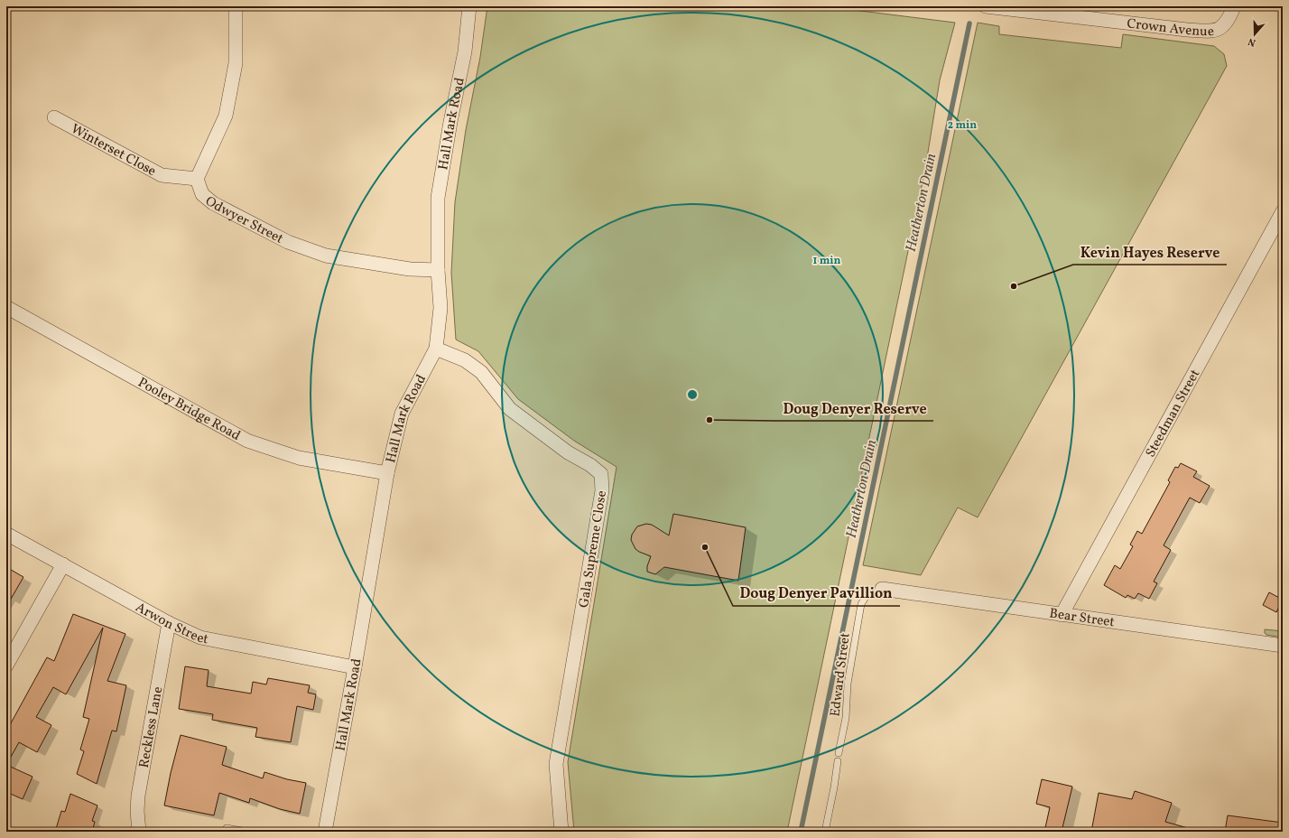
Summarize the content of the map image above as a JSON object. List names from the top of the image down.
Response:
{
  "streets": {
    "street": [
      "Crown Avenue",
      "Hall Mark Road",
      "Winterset Close",
      "Odwyer Street",
      "Pooley Bridge Road",
      "Steedman Street",
      "Gala Supreme Close",
      "Bear Street",
      "Arwon Street",
      "Reckless Lane"
    ],
    "lane": ["Edward Street"]
  },
  "crossings": [
    ["Hall Mark Road", "Odwyer Street"],
    ["Hall Mark Road", "Pooley Bridge Road"],
    ["Hall Mark Road", "Gala Supreme Close"],
    ["Hall Mark Road", "Arwon Street"],
    ["Winterset Close", "Odwyer Street"],
    ["Steedman Street", "Bear Street"],
    ["Bear Street", "Edward Street"],
    ["Arwon Street", "Reckless Lane"]
  ],
  "water": ["Heatherton Drain"],
  "places": ["Kevin Hayes Reserve", "Doug Denyer Reserve", "Doug Denyer Pavillion"],
  "north": "bottom",
  "rings": ["2 min", "1 min"]
}
